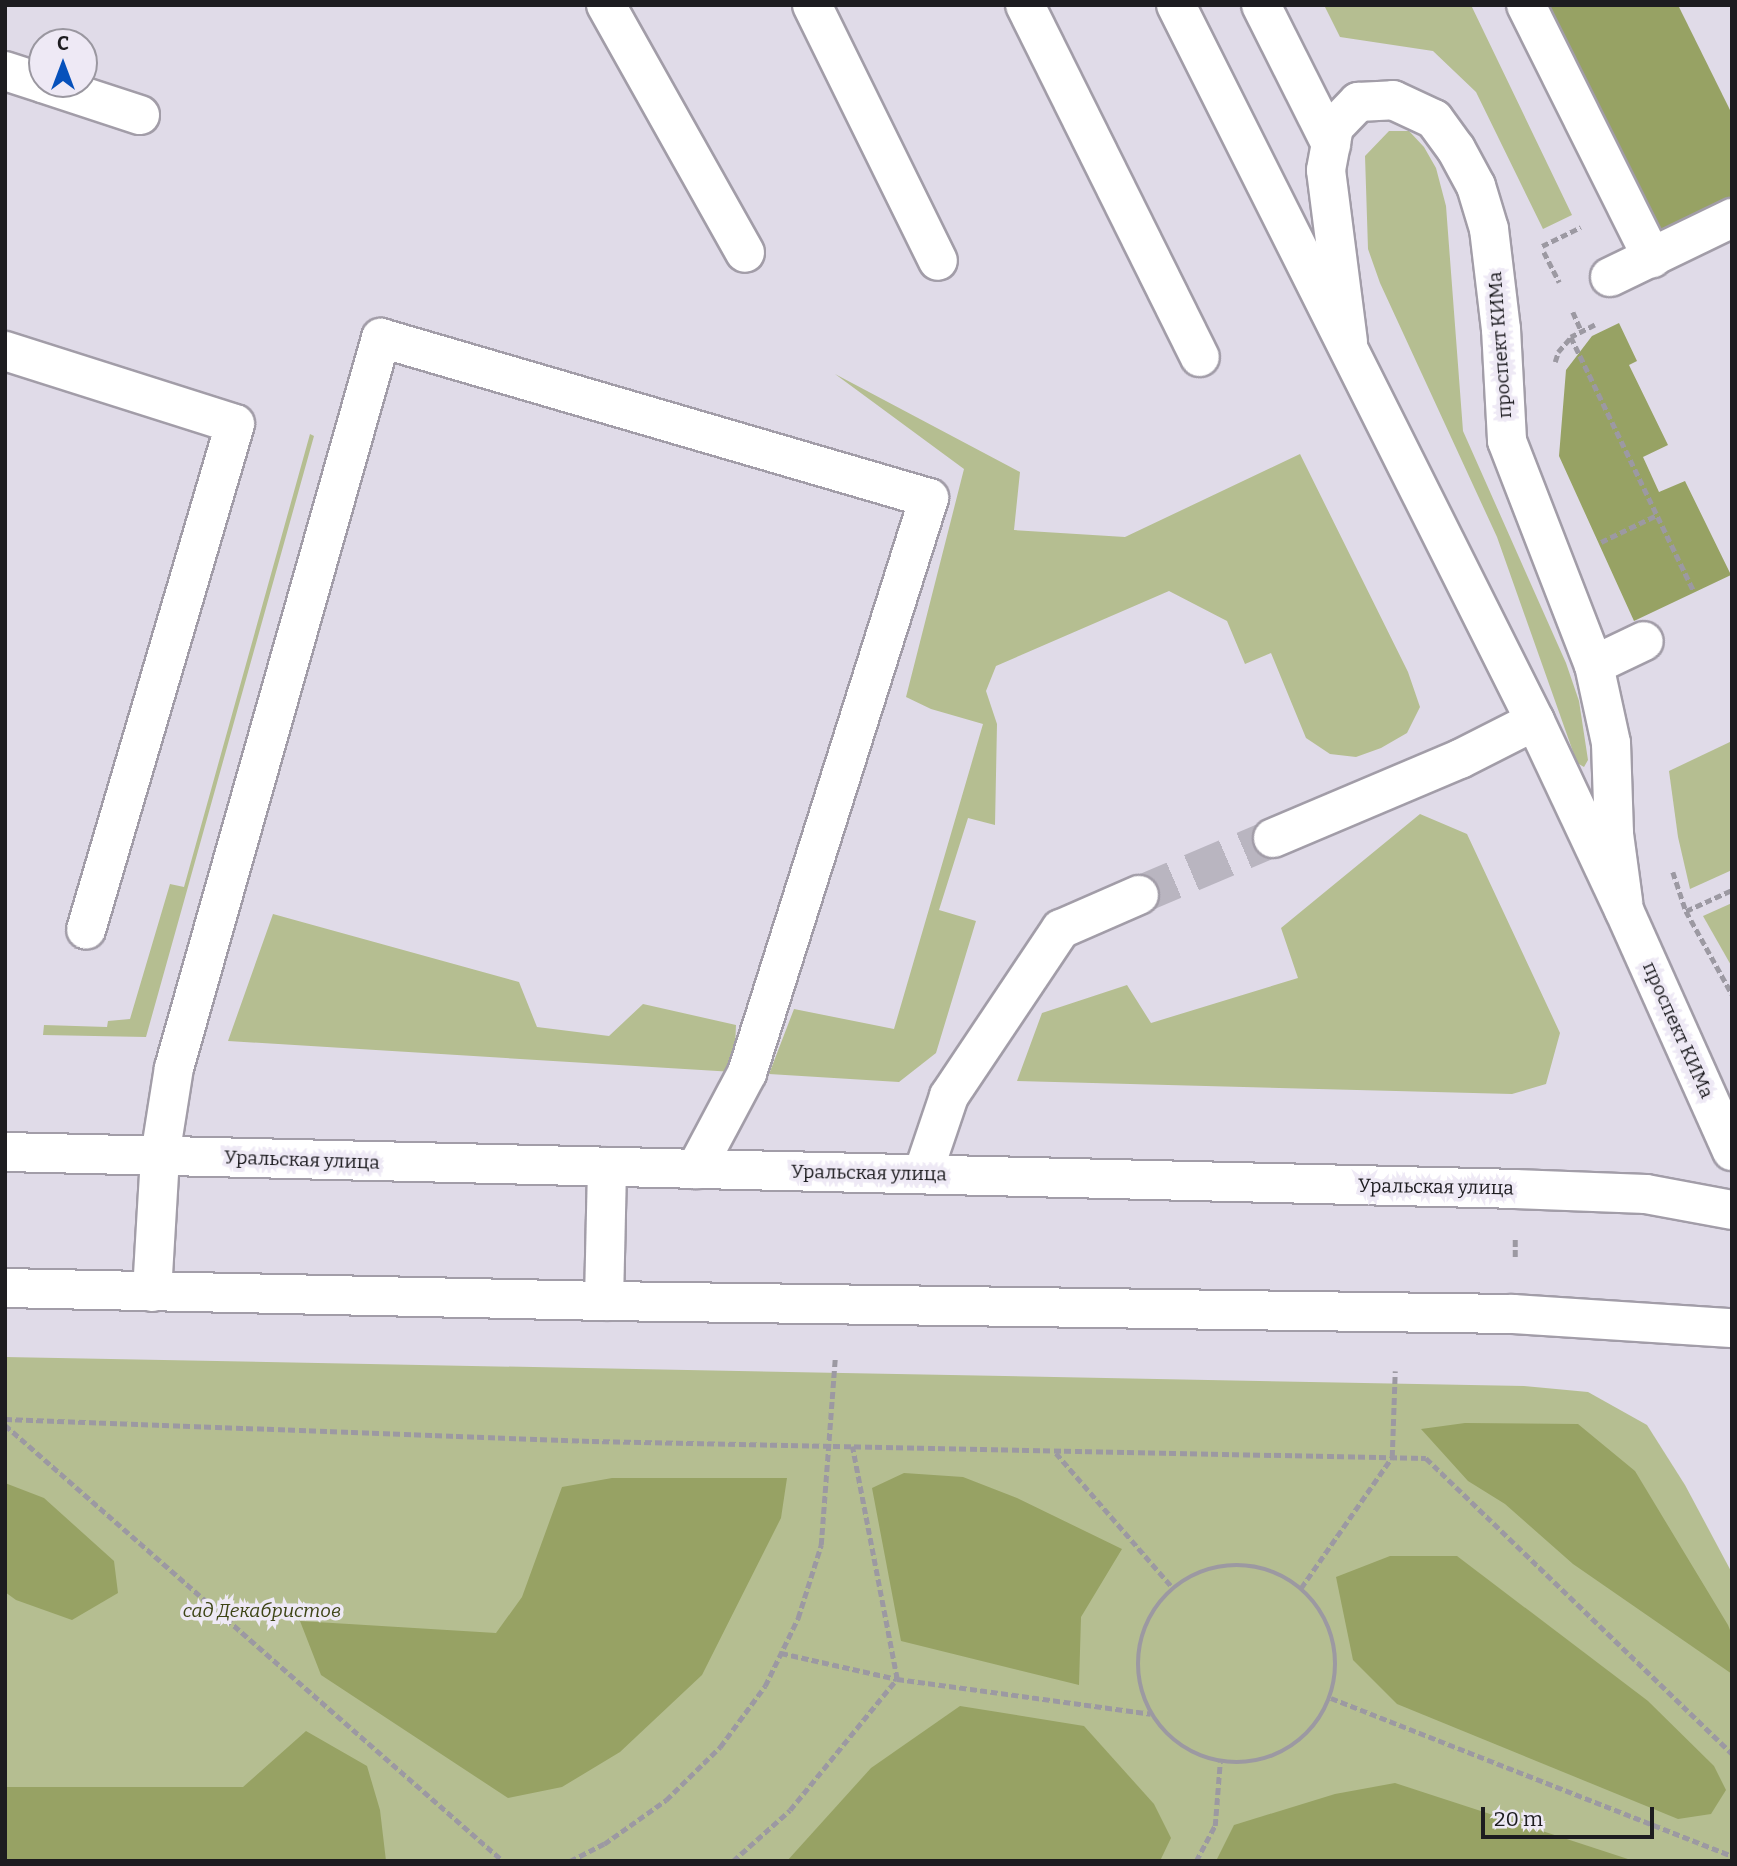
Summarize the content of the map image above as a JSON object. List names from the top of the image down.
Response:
{
  "streets": {
    "main road": ["проспект КИМа", "Уральская улица"]
  },
  "parks": ["сад Декабристов"],
  "scale_bar": "20 m",
  "north": "top"
}
